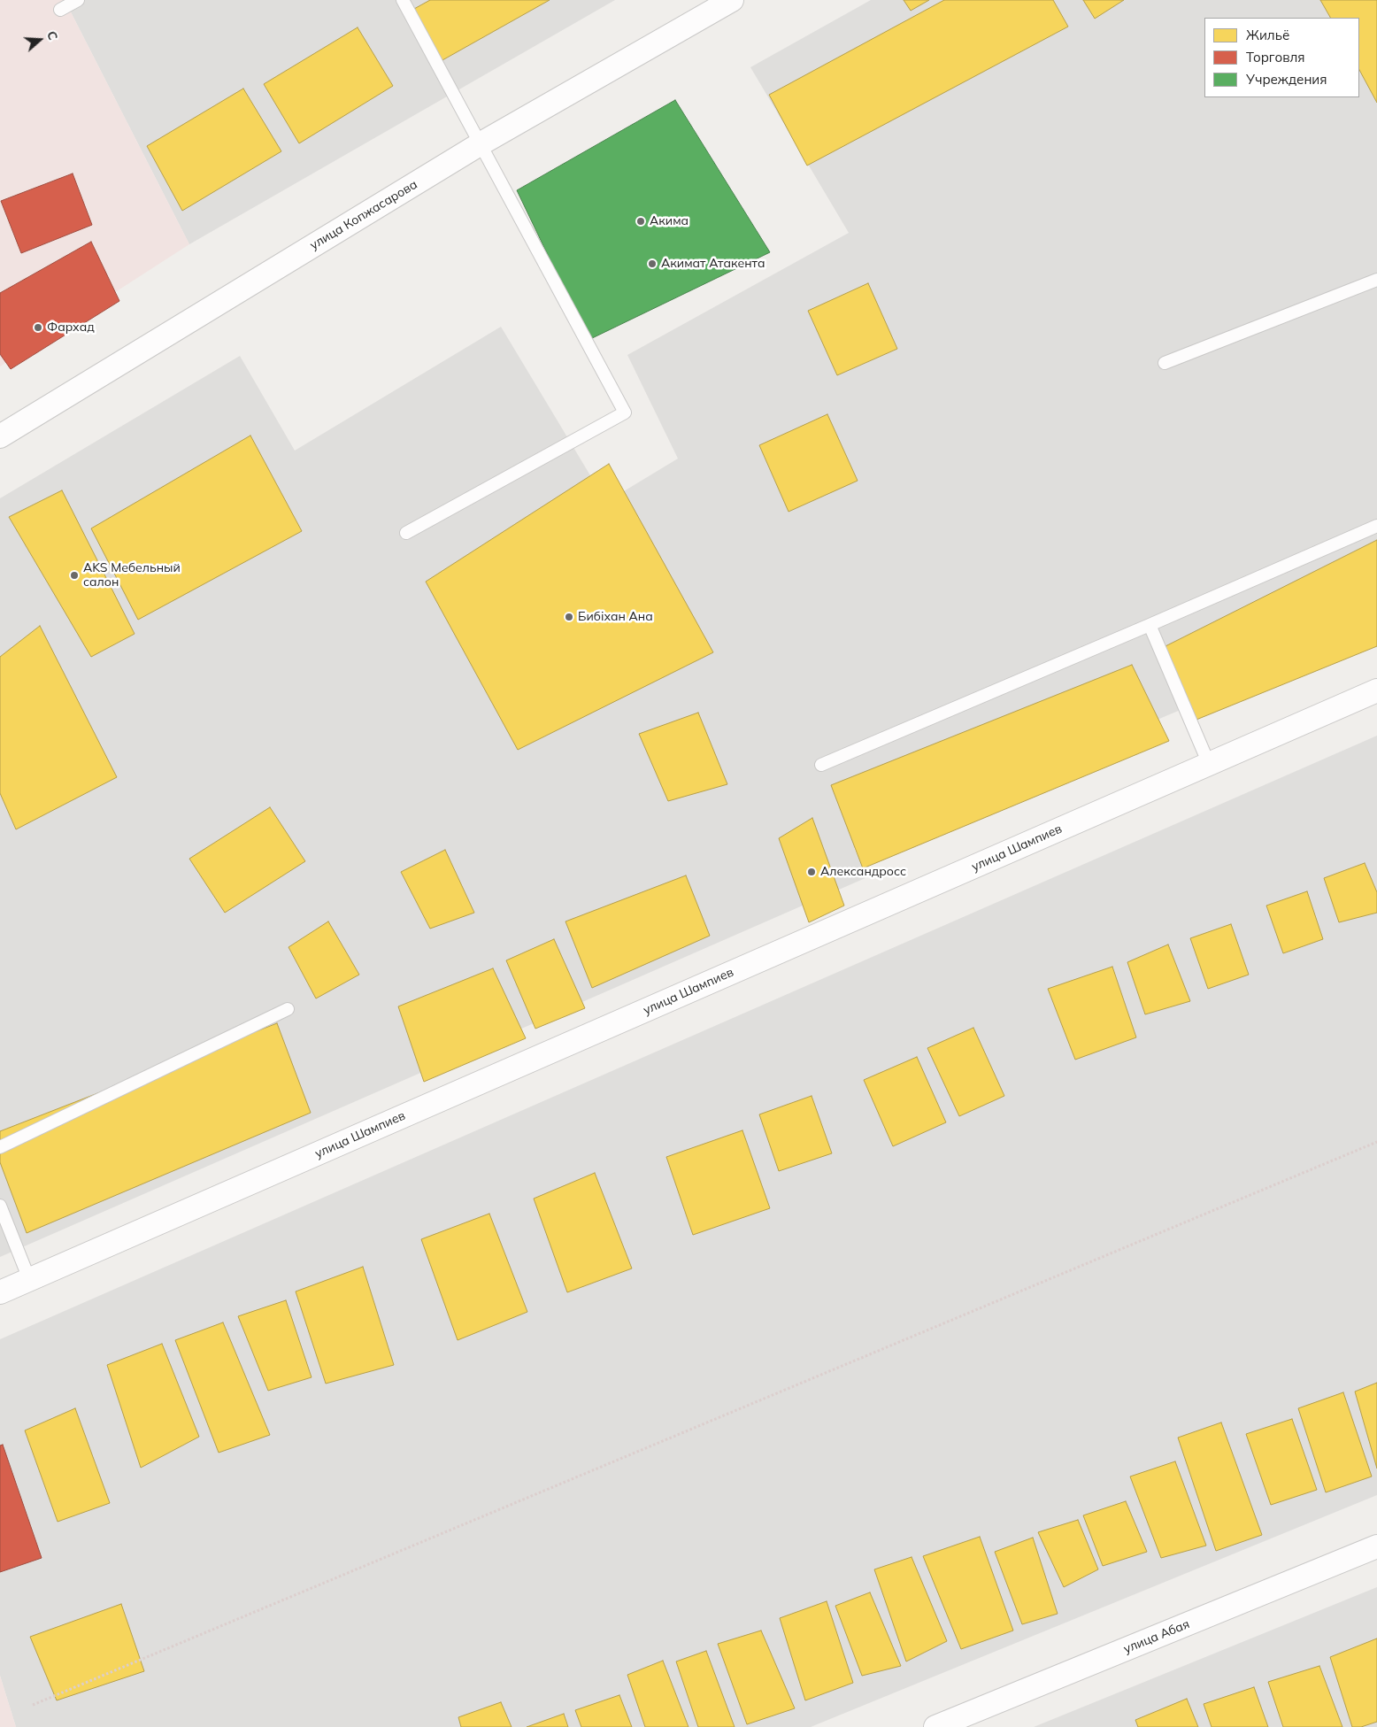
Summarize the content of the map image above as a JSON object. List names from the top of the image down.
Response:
{
  "streets": {
    "street": ["улица Копжасарова", "улица Шампиев", "улица Абая"]
  },
  "places": [
    "Акима",
    "Акимат Атакента",
    "Фархад",
    "AKS Мебельный салон",
    "Бибіхан Ана",
    "Александросс"
  ],
  "legend": ["Жильё", "Торговля", "Учреждения"],
  "north": "right"
}
